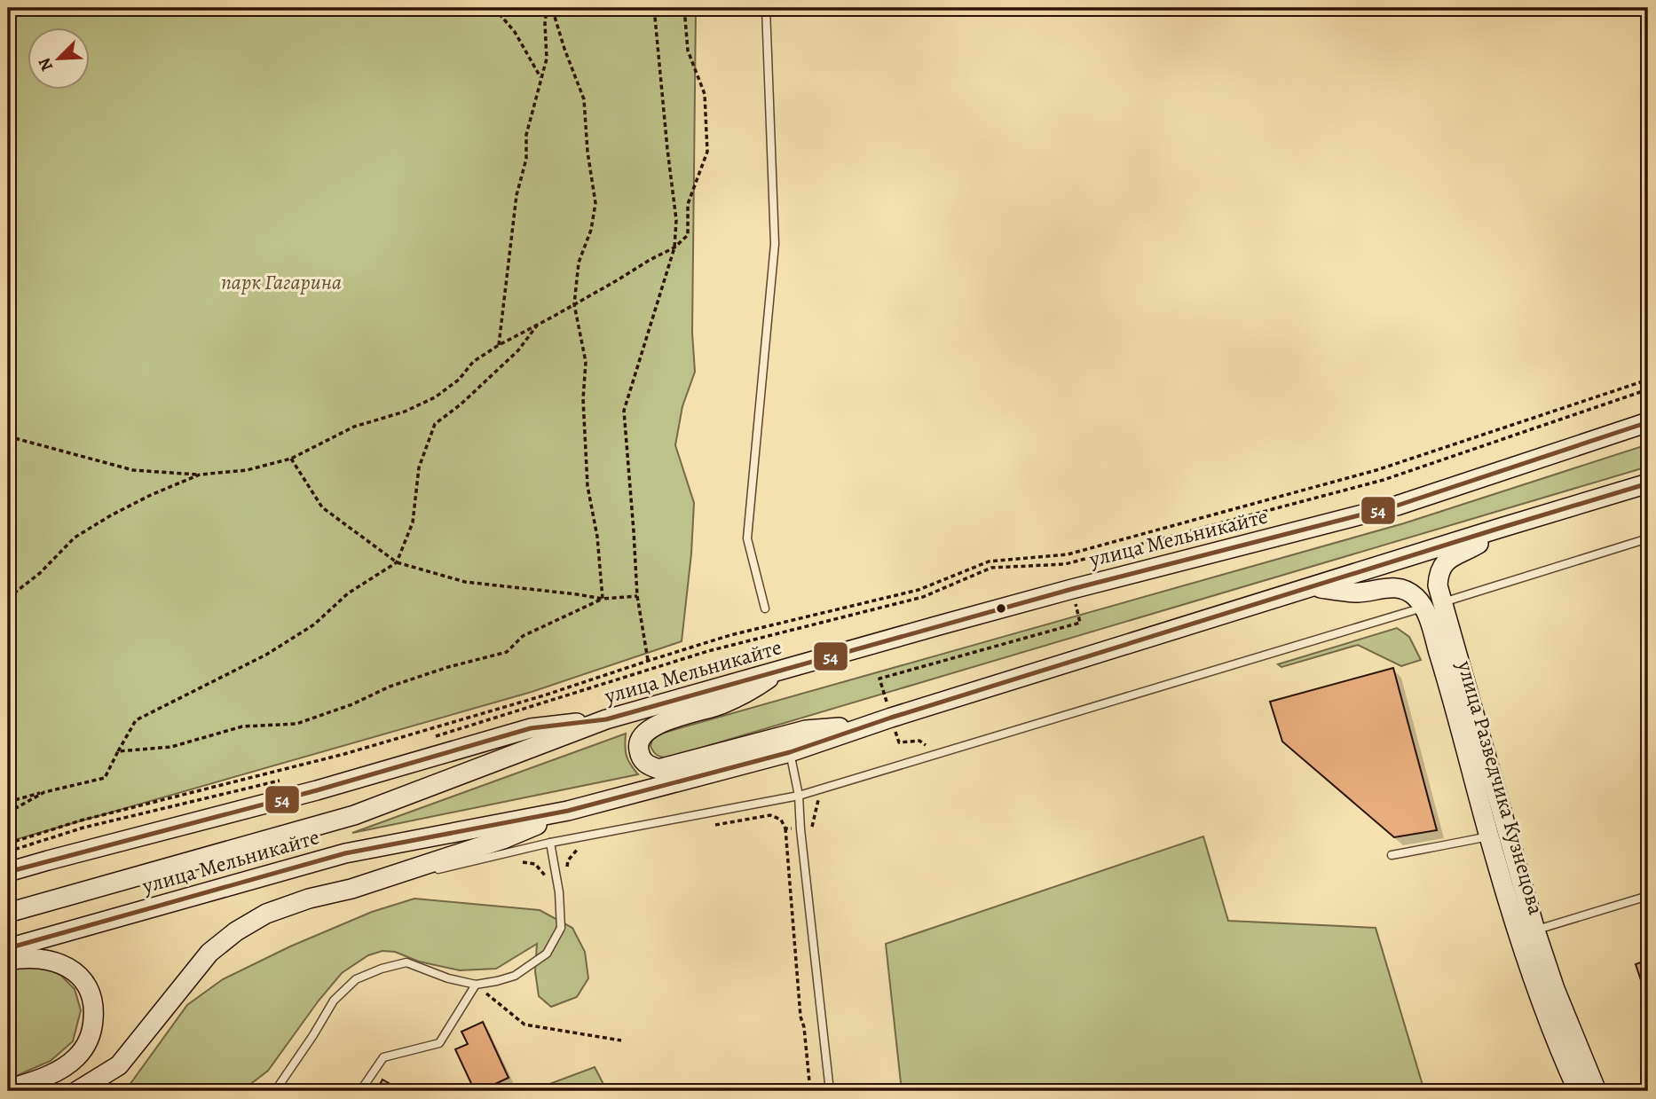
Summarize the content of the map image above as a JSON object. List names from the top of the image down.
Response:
{
  "streets": {
    "main road": ["улица Мельникайте", "улица Разведчика Кузнецова"]
  },
  "crossings": [
    ["улица Мельникайте", "улица Разведчика Кузнецова"]
  ],
  "parks": ["парк Гагарина"],
  "lines": ["transit line 54"],
  "north": "bottom left"
}
